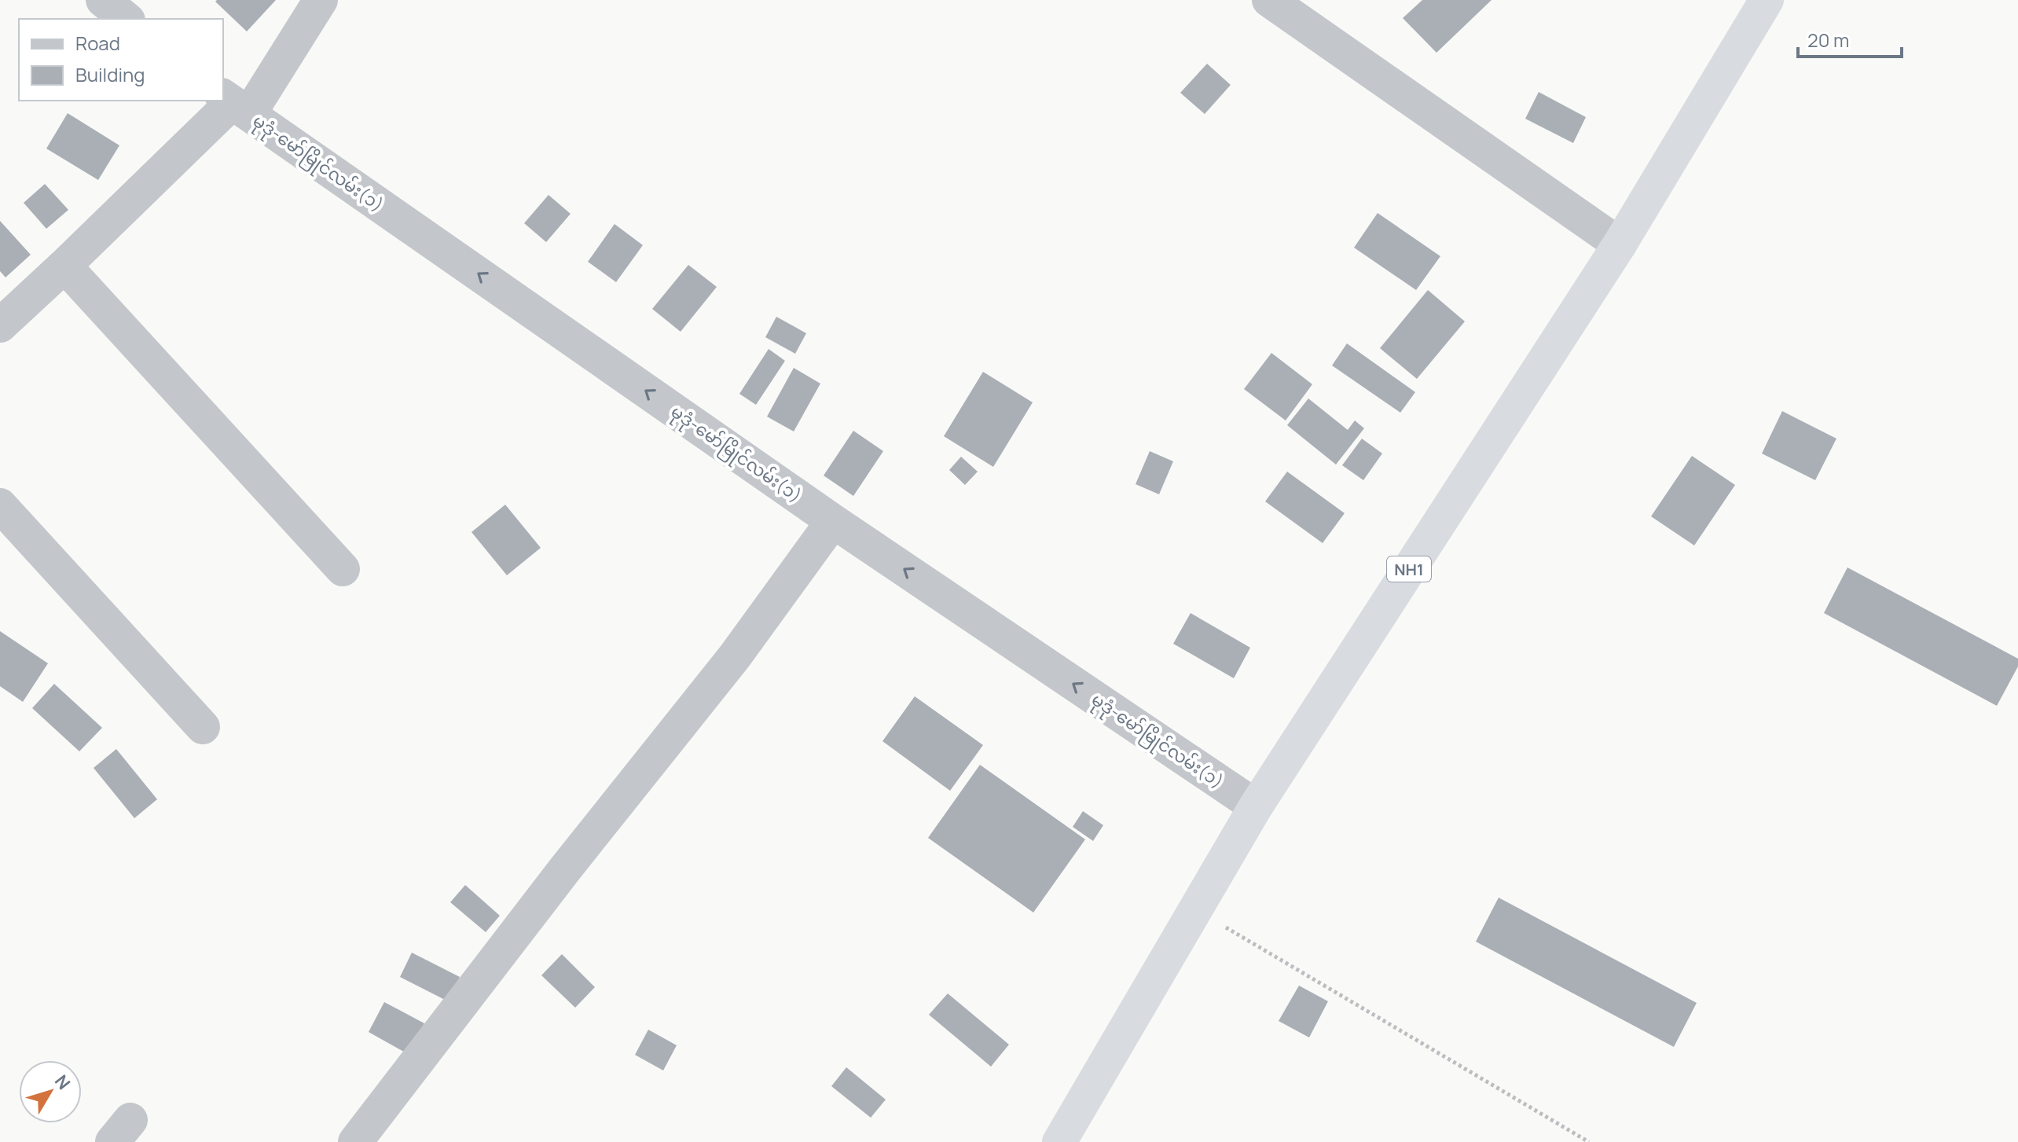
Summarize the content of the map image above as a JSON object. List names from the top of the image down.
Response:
{
  "streets": {
    "highway": ["NH1"],
    "street": ["မုဒုံ-မော်မြိုင်လမ်း(၁)"]
  },
  "crossings": [
    ["မုဒုံ-မော်မြိုင်လမ်း(၁)", "NH1"]
  ],
  "one_way": ["မုဒုံ-မော်မြိုင်လမ်း(၁)"],
  "legend": ["Road", "Building"],
  "scale_bar": "20 m",
  "north": "top right"
}
